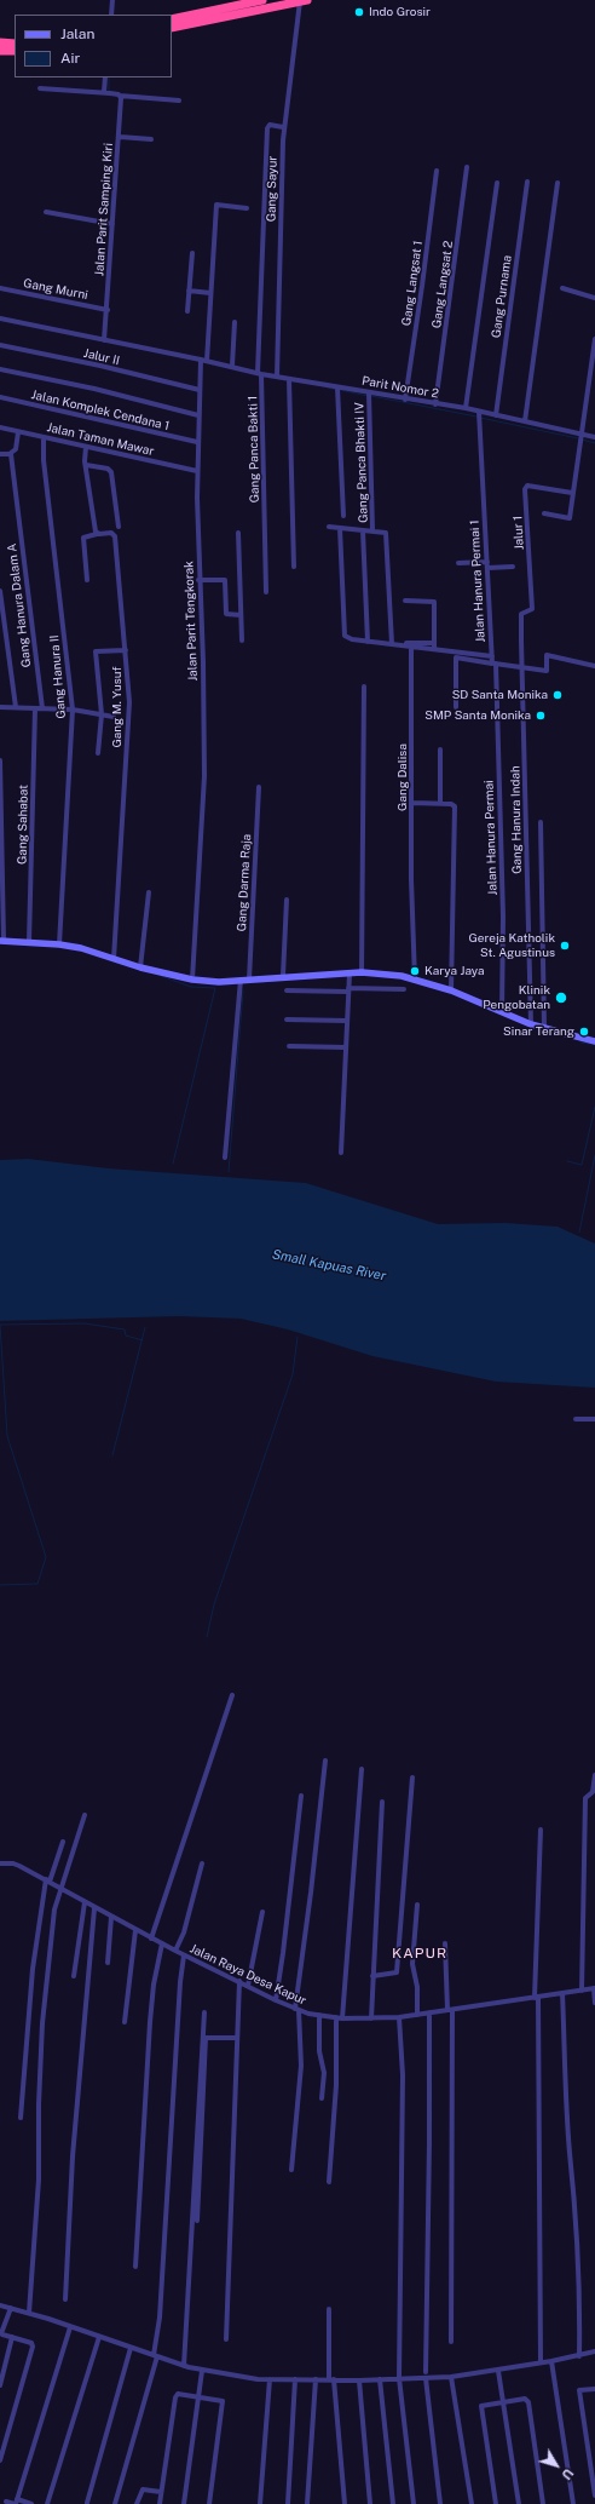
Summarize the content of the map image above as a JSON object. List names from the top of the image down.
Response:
{
  "streets": {
    "street": [
      "Gang Sayur",
      "Jalan Parit Samping Kiri",
      "Gang Langsat 1",
      "Gang Langsat 2",
      "Gang Murni",
      "Gang Purnama",
      "Jalur II",
      "Parit Nomor 2",
      "Jalan Komplek Cendana 1",
      "Jalan Taman Mawar",
      "Gang Panca Bakti 1",
      "Gang Panca Bhakti IV",
      "Jalur 1",
      "Jalan Hanura Permai 1",
      "Gang Hanura Dalam A",
      "Jalan Parit Tengkorak",
      "Gang Hanura II",
      "Gang M. Yusuf",
      "Gang Dalisa",
      "Gang Hanura Indah",
      "Gang Sahabat",
      "Jalan Hanura Permai",
      "Gang Darma Raja",
      "Jalan Raya Desa Kapur"
    ]
  },
  "crossings": [
    ["Gang Sayur", "Parit Nomor 2"],
    ["Gang Sayur", "Gang Panca Bakti 1"],
    ["Jalan Parit Samping Kiri", "Gang Murni"],
    ["Gang Langsat 1", "Parit Nomor 2"],
    ["Gang Langsat 2", "Parit Nomor 2"],
    ["Gang Purnama", "Parit Nomor 2"],
    ["Jalur II", "Jalan Parit Tengkorak"],
    ["Parit Nomor 2", "Gang Panca Bakti 1"],
    ["Parit Nomor 2", "Gang Panca Bhakti IV"],
    ["Parit Nomor 2", "Jalan Hanura Permai 1"],
    ["Parit Nomor 2", "Jalan Parit Tengkorak"],
    ["Jalan Komplek Cendana 1", "Jalan Parit Tengkorak"],
    ["Jalan Taman Mawar", "Jalan Parit Tengkorak"],
    ["Jalan Taman Mawar", "Gang Hanura II"],
    ["Jalur 1", "Gang Hanura Indah"],
    ["Jalan Hanura Permai 1", "Jalan Hanura Permai"]
  ],
  "districts": ["KAPUR"],
  "water": ["Small Kapuas River"],
  "places": [
    "Indo Grosir",
    "SD Santa Monika",
    "SMP Santa Monika",
    "Gereja Katholik St. Agustinus",
    "Karya Jaya",
    "Klinik Pengobatan",
    "Sinar Terang"
  ],
  "legend": ["Jalan", "Air"],
  "north": "bottom right"
}
